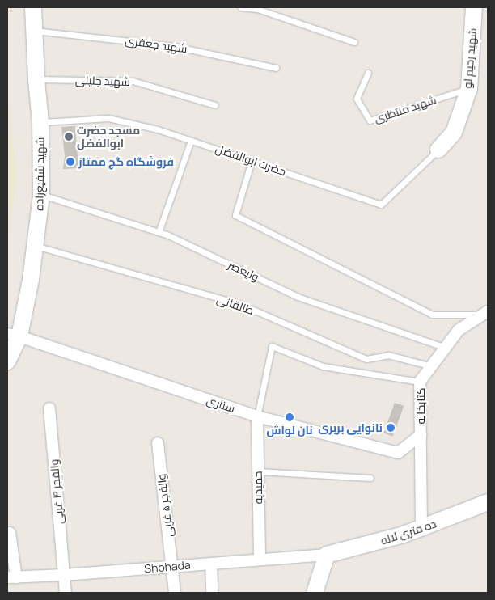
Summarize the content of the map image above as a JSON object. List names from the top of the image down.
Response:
{
  "streets": {
    "main road": ["شهید رحیم لو", "شهید شفیع‌زاده", "ده متری لاله"],
    "street": [
      "ستاری",
      "کتابخانه",
      "حمیدیه",
      "والفجر ۴ غربی",
      "والفجر ۵ غربی",
      "Shohada"
    ],
    "lane": [
      "شهید جعفری",
      "شهید جلیلی",
      "شهید منتظری",
      "حضرت ابوالفضل",
      "ولیعصر",
      "طالقانی"
    ]
  },
  "crossings": [
    ["شهید جعفری", "شهید شفیع‌زاده"],
    ["شهید رحیم لو", "شهید منتظری"],
    ["شهید رحیم لو", "حضرت ابوالفضل"],
    ["شهید جلیلی", "شهید شفیع‌زاده"],
    ["حضرت ابوالفضل", "شهید شفیع‌زاده"],
    ["شهید شفیع‌زاده", "ولیعصر"],
    ["شهید شفیع‌زاده", "طالقانی"],
    ["شهید شفیع‌زاده", "ستاری"],
    ["ولیعصر", "کتابخانه"],
    ["طالقانی", "کتابخانه"],
    ["ستاری", "کتابخانه"],
    ["ستاری", "حمیدیه"],
    ["کتابخانه", "ده متری لاله"],
    ["حمیدیه", "Shohada"],
    ["والفجر ۴ غربی", "Shohada"],
    ["والفجر ۵ غربی", "Shohada"],
    ["ده متری لاله", "Shohada"]
  ],
  "places": [
    "مسجد حضرت ابوالفضل",
    "فروشگاه گچ ممتاز",
    "نان لواش",
    "نانوایی بربری"
  ]
}
